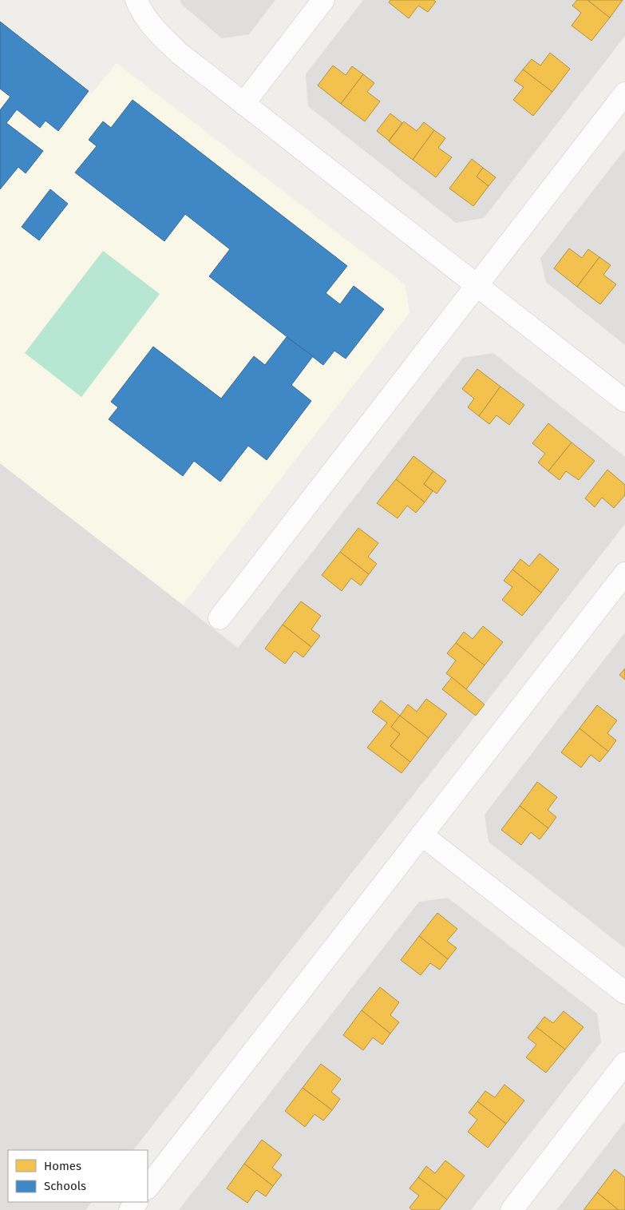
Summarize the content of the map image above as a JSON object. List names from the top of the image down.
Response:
{
  "legend": ["Homes", "Schools"]
}
